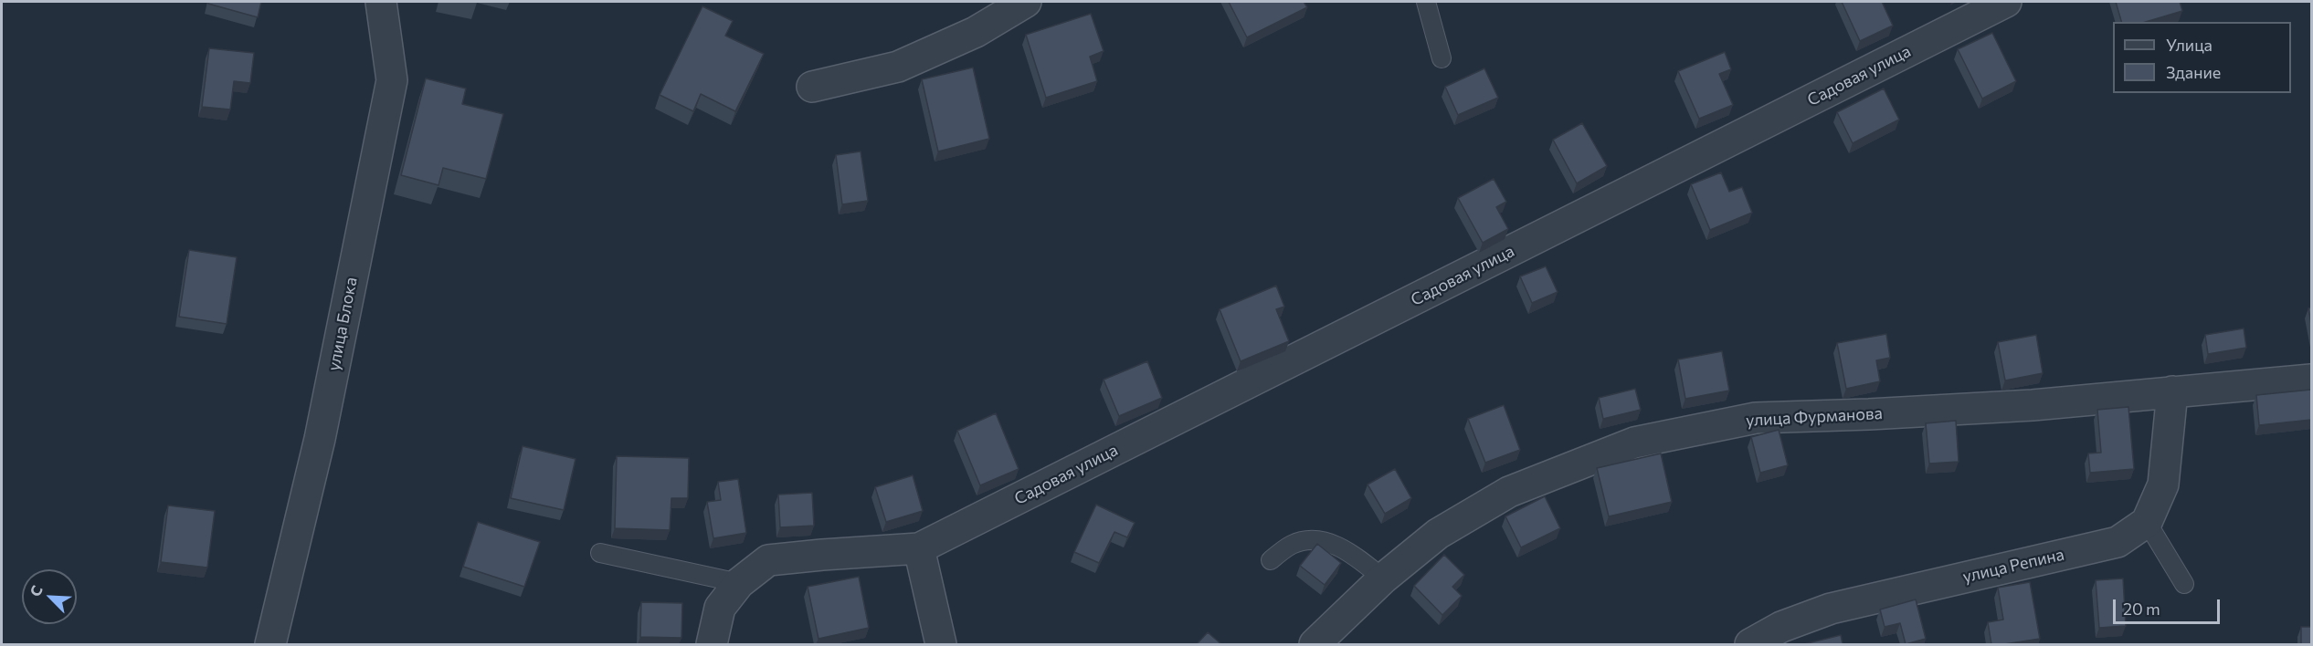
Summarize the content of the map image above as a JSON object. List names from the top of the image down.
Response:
{
  "streets": {
    "street": [
      "Садовая улица",
      "улица Блока",
      "улица Фурманова",
      "улица Репина"
    ]
  },
  "legend": ["Улица", "Здание"],
  "scale_bar": "20 m",
  "north": "top left"
}
